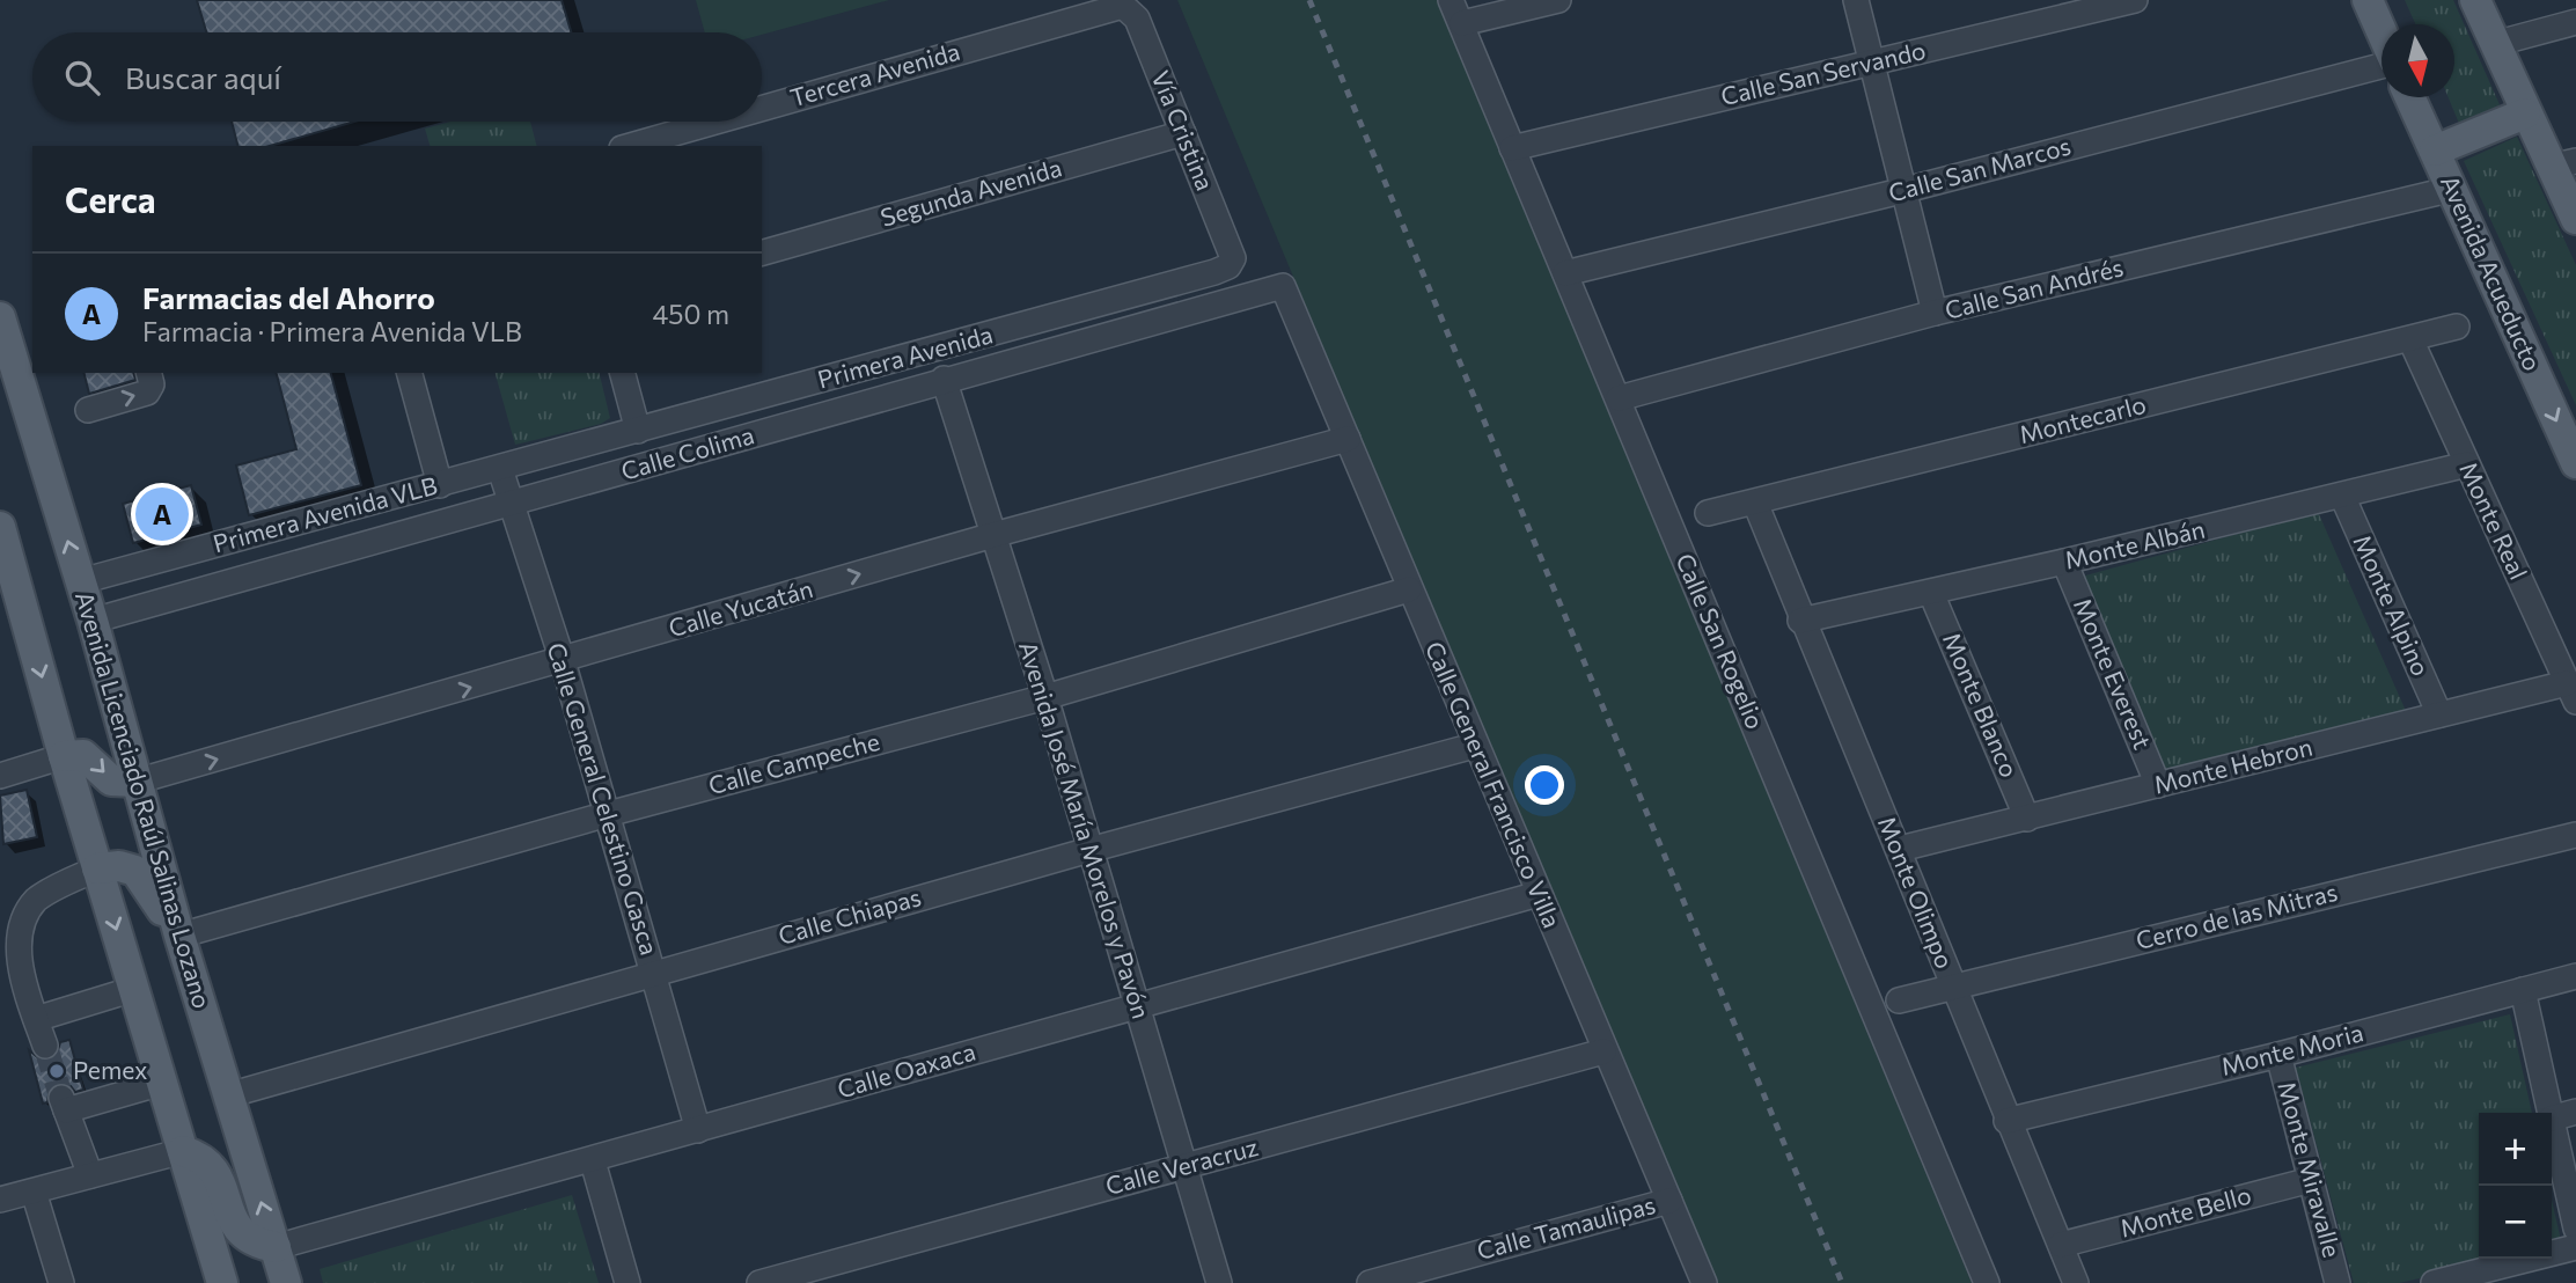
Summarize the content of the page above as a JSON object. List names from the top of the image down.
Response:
{
  "streets": {
    "main road": ["Avenida Acueducto", "Avenida Licenciado Raúl Salinas Lozano"],
    "street": [
      "Calle San Servando",
      "Tercera Avenida",
      "Vía Cristina",
      "Calle San Marcos",
      "Segunda Avenida",
      "Calle San Andrés",
      "Primera Avenida",
      "Montecarlo",
      "Calle Colima",
      "Primera Avenida VLB",
      "Monte Real",
      "Monte Albán",
      "Monte Alpino",
      "Calle Yucatán",
      "Calle San Rogelio",
      "Monte Everest",
      "Monte Blanco",
      "Calle Campeche",
      "Monte Hebron",
      "Calle General Francisco Villa",
      "Calle General Celestino Gasca",
      "Avenida José María Morelos y Pavón",
      "Monte Olimpo",
      "Calle Chiapas",
      "Cerro de las Mitras",
      "Monte Moria",
      "Calle Oaxaca",
      "Calle Veracruz",
      "Monte Miravalle",
      "Monte Bello",
      "Calle Tamaulipas"
    ]
  },
  "crossings": [
    ["Calle San Servando", "Calle San Rogelio"],
    ["Tercera Avenida", "Vía Cristina"],
    ["Vía Cristina", "Segunda Avenida"],
    ["Vía Cristina", "Primera Avenida"],
    ["Calle San Marcos", "Calle San Rogelio"],
    ["Avenida Acueducto", "Calle San Andrés"],
    ["Calle San Andrés", "Calle San Rogelio"],
    ["Primera Avenida", "Primera Avenida VLB"],
    ["Montecarlo", "Monte Real"],
    ["Montecarlo", "Monte Olimpo"],
    ["Calle Colima", "Calle General Francisco Villa"],
    ["Calle Colima", "Calle General Celestino Gasca"],
    ["Calle Colima", "Avenida Licenciado Raúl Salinas Lozano"],
    ["Calle Colima", "Avenida José María Morelos y Pavón"],
    ["Primera Avenida VLB", "Calle General Celestino Gasca"],
    ["Primera Avenida VLB", "Avenida Licenciado Raúl Salinas Lozano"],
    ["Monte Real", "Monte Albán"],
    ["Monte Real", "Monte Hebron"],
    ["Monte Albán", "Monte Alpino"],
    ["Monte Albán", "Monte Everest"],
    ["Monte Albán", "Monte Blanco"],
    ["Monte Albán", "Monte Olimpo"],
    ["Monte Alpino", "Monte Hebron"],
    ["Calle Yucatán", "Calle General Francisco Villa"],
    ["Calle Yucatán", "Calle General Celestino Gasca"],
    ["Calle Yucatán", "Avenida Licenciado Raúl Salinas Lozano"],
    ["Calle Yucatán", "Avenida José María Morelos y Pavón"],
    ["Monte Everest", "Monte Hebron"],
    ["Monte Blanco", "Monte Hebron"],
    ["Calle Campeche", "Calle General Francisco Villa"],
    ["Calle Campeche", "Calle General Celestino Gasca"],
    ["Calle Campeche", "Avenida Licenciado Raúl Salinas Lozano"],
    ["Calle Campeche", "Avenida José María Morelos y Pavón"],
    ["Monte Hebron", "Monte Olimpo"],
    ["Calle General Francisco Villa", "Calle Chiapas"],
    ["Calle General Francisco Villa", "Calle Oaxaca"],
    ["Calle General Francisco Villa", "Calle Veracruz"],
    ["Calle General Francisco Villa", "Calle Tamaulipas"],
    ["Calle General Celestino Gasca", "Calle Chiapas"],
    ["Calle General Celestino Gasca", "Calle Oaxaca"],
    ["Avenida Licenciado Raúl Salinas Lozano", "Calle Chiapas"],
    ["Avenida Licenciado Raúl Salinas Lozano", "Calle Oaxaca"],
    ["Avenida José María Morelos y Pavón", "Calle Chiapas"],
    ["Avenida José María Morelos y Pavón", "Calle Oaxaca"],
    ["Avenida José María Morelos y Pavón", "Calle Veracruz"],
    ["Monte Olimpo", "Cerro de las Mitras"],
    ["Monte Olimpo", "Monte Moria"],
    ["Monte Olimpo", "Monte Bello"],
    ["Monte Moria", "Monte Miravalle"],
    ["Monte Miravalle", "Monte Bello"]
  ],
  "one_way": ["Avenida Acueducto", "Calle Yucatán"],
  "places": ["Pemex"],
  "north": "bottom",
  "page": {
    "search": "Buscar aquí",
    "heading": "Cerca",
    "list": [
      {
        "mark": "A",
        "name": "Farmacias del Ahorro",
        "note": "Farmacia · Primera Avenida VLB",
        "value": "450 m"
      }
    ],
    "pins": "A",
    "map_buttons": ["+", "−"]
  }
}
